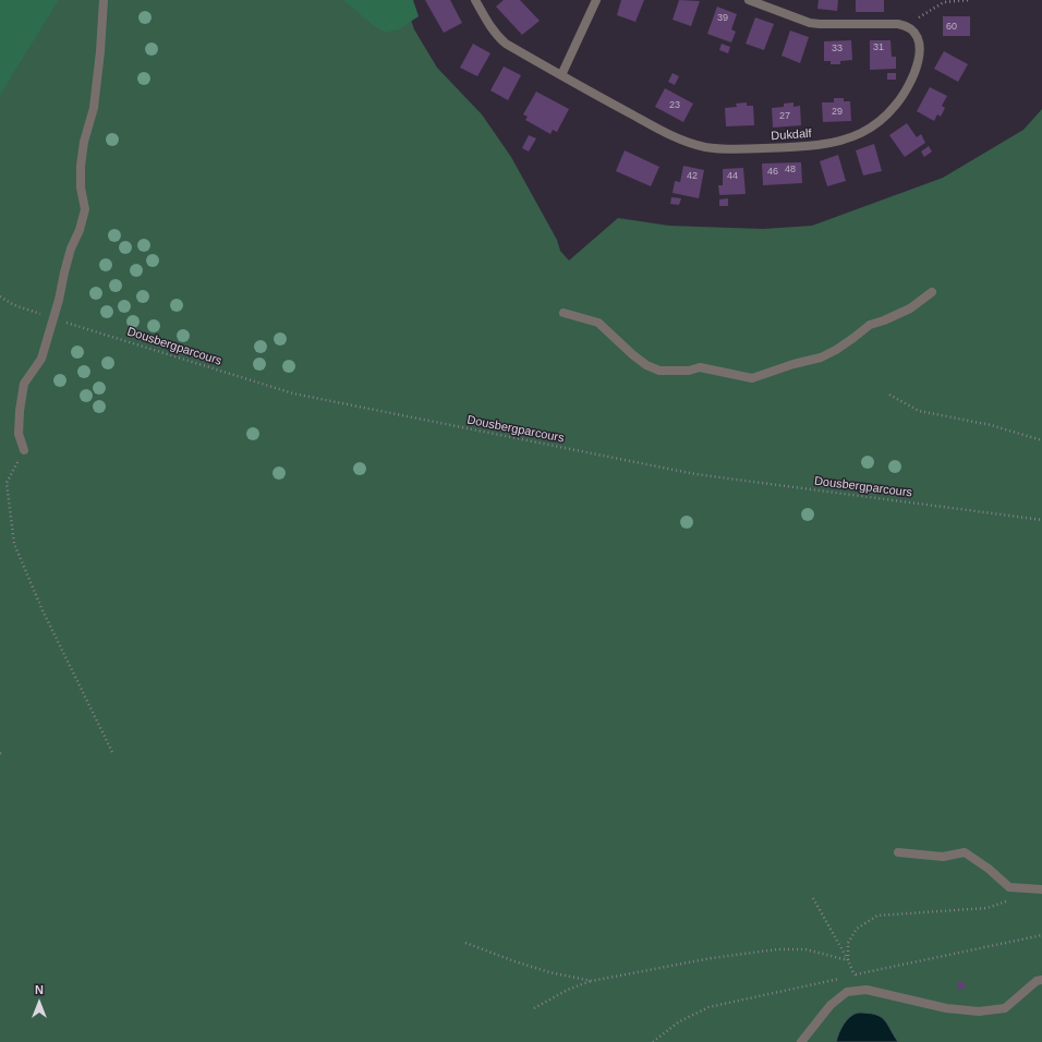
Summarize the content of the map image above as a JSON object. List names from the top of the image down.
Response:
{
  "streets": {
    "lane": ["Dukdalf"],
    "path": ["Dousbergparcours"]
  },
  "house_numbers": [
    "39",
    "60",
    "31",
    "33",
    "23",
    "29",
    "27",
    "48",
    "46",
    "42",
    "44"
  ],
  "north": "top"
}
